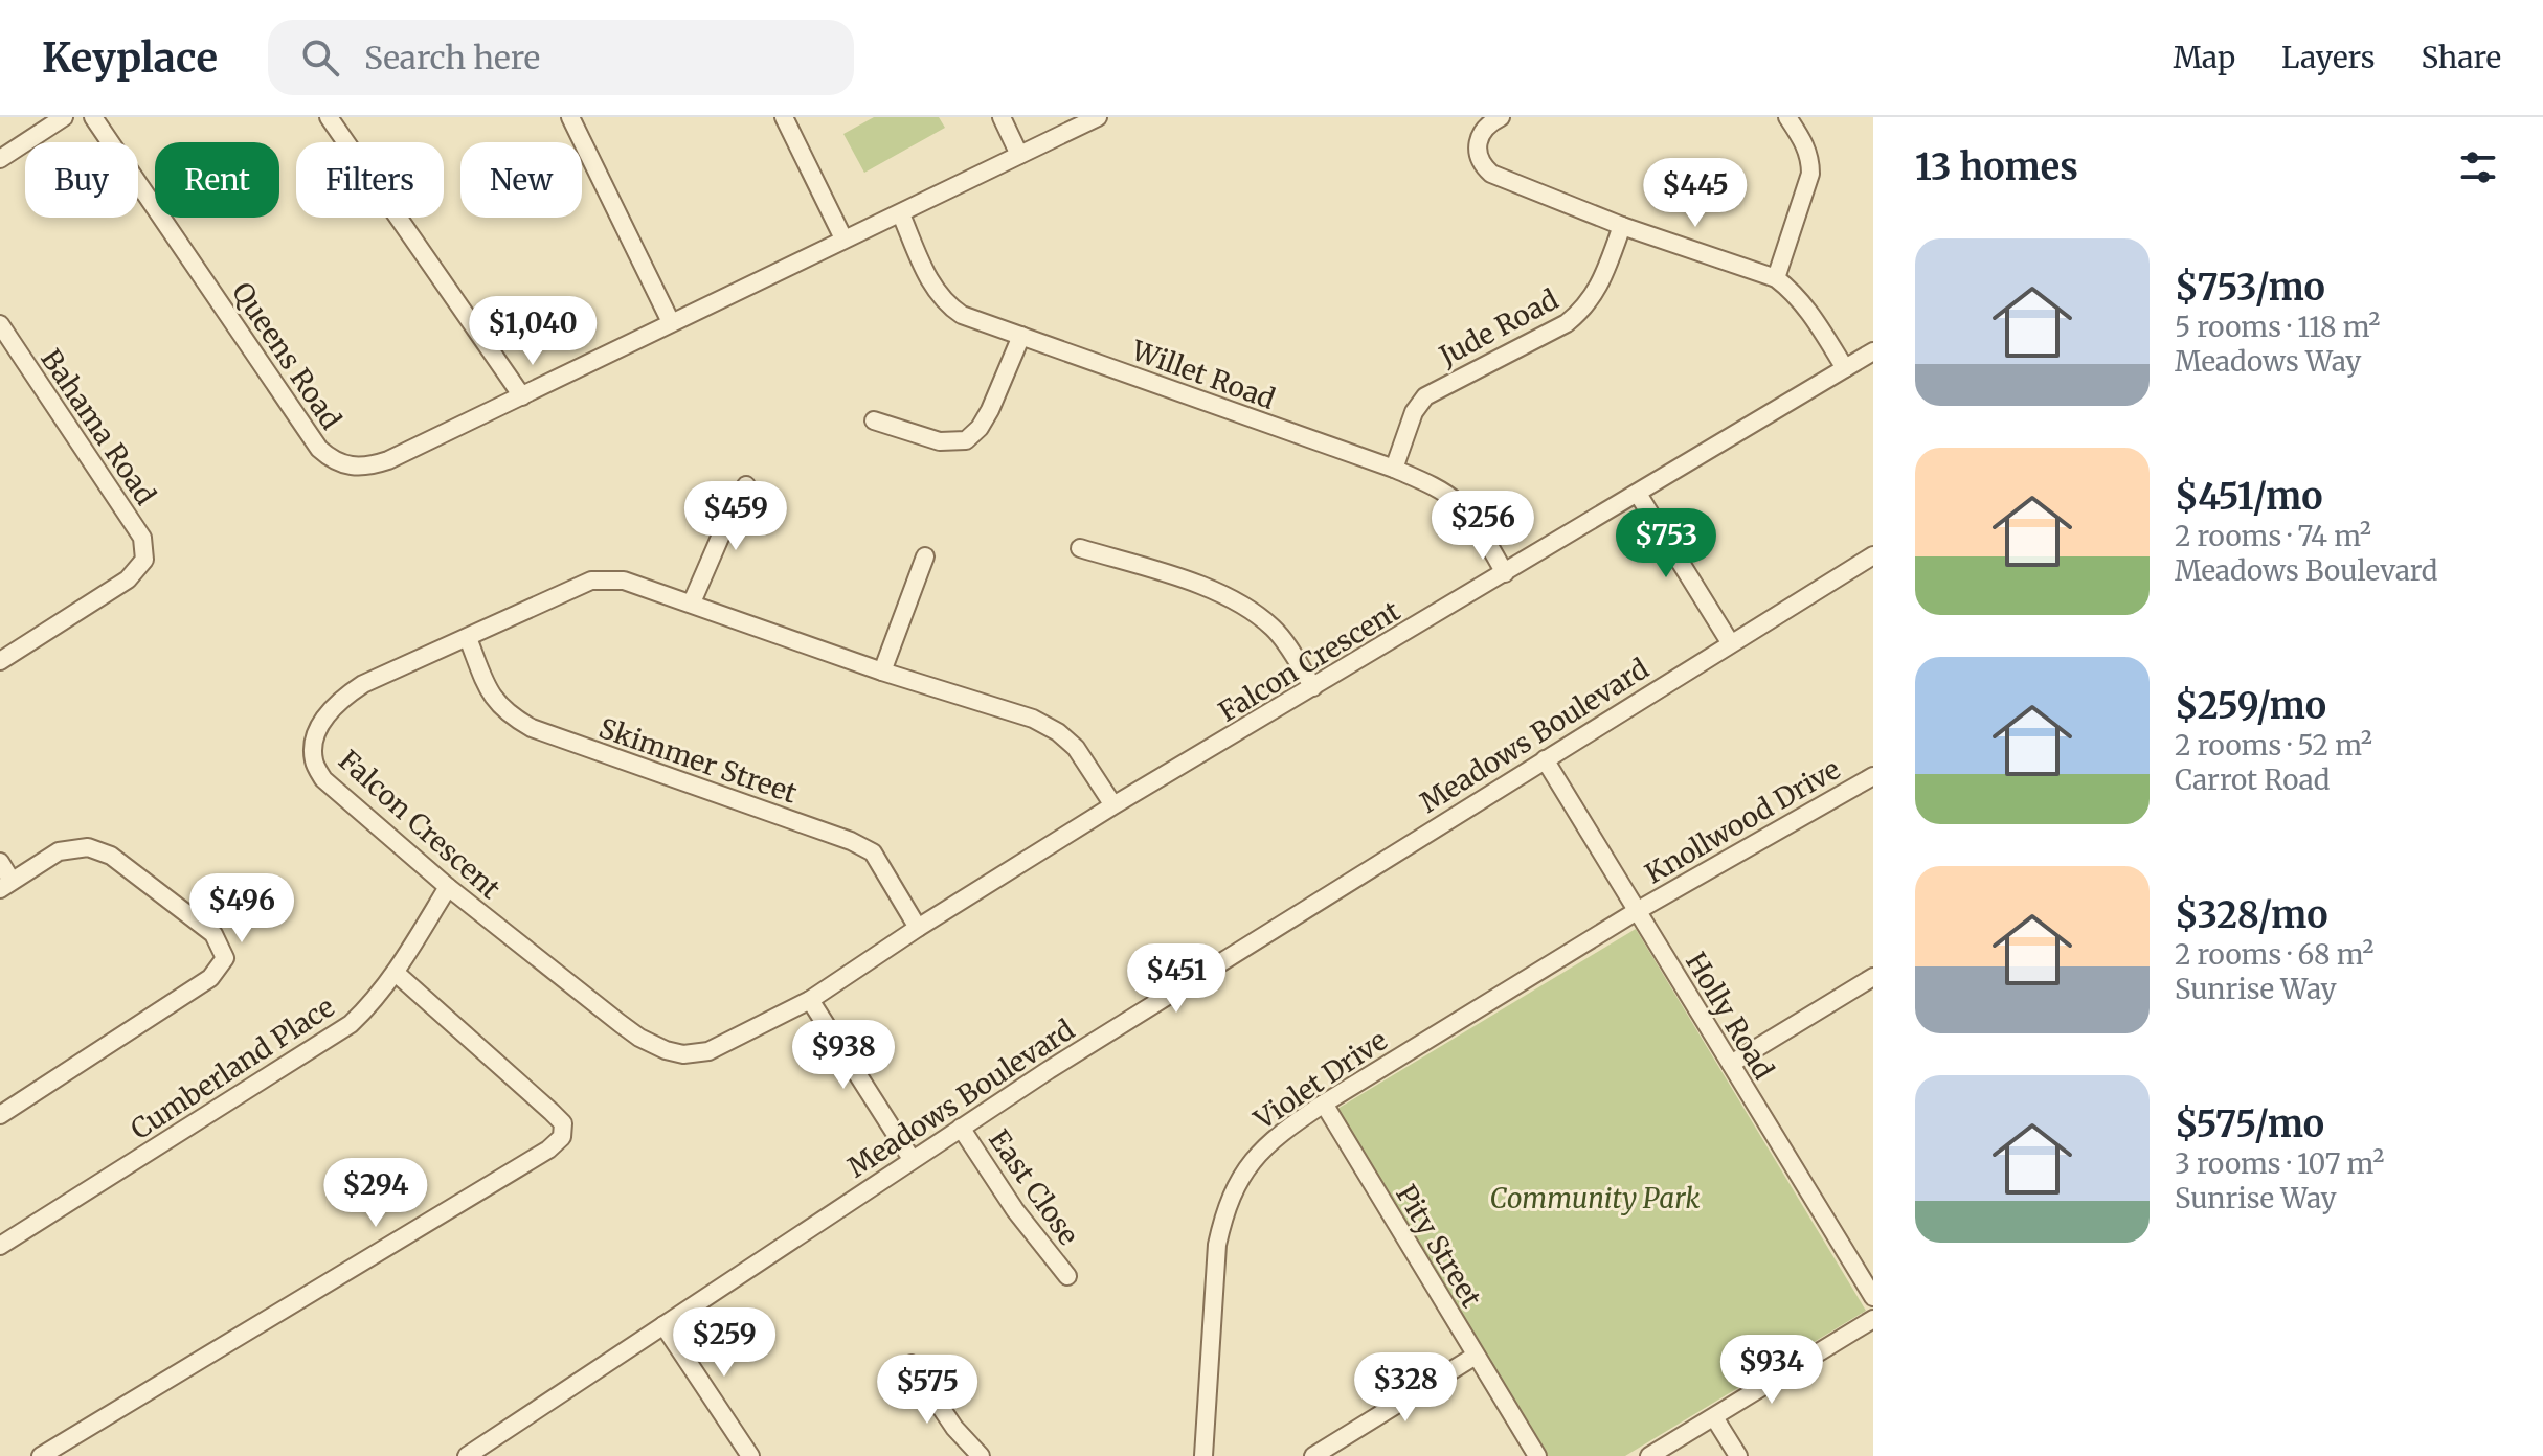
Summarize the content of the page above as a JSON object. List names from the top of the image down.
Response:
{
  "streets": {
    "street": [
      "Jude Road",
      "Queens Road",
      "Willet Road",
      "Bahama Road",
      "Falcon Crescent",
      "Meadows Boulevard",
      "Skimmer Street",
      "Knollwood Drive",
      "Holly Road",
      "Cumberland Place",
      "Violet Drive",
      "East Close",
      "Pity Street"
    ]
  },
  "crossings": [
    ["Jude Road", "Willet Road"],
    ["Queens Road", "Willet Road"],
    ["Willet Road", "Falcon Crescent"],
    ["Falcon Crescent", "Skimmer Street"],
    ["Falcon Crescent", "Cumberland Place"],
    ["Meadows Boulevard", "Holly Road"],
    ["Meadows Boulevard", "East Close"],
    ["Knollwood Drive", "Holly Road"],
    ["Knollwood Drive", "Violet Drive"],
    ["Holly Road", "Violet Drive"],
    ["Violet Drive", "Pity Street"]
  ],
  "parks": ["Community Park"],
  "page": {
    "header": "Keyplace",
    "search": "Search here",
    "nav": ["Map", "Layers", "Share"],
    "heading": "13 homes",
    "chip": [
      "Buy",
      "Rent",
      "Filters",
      "New"
    ],
    "price": [
      "$445",
      "$1,040",
      "$459",
      "$256",
      "$753",
      "$496",
      "$451",
      "$938",
      "$294",
      "$259",
      "$934",
      "$328",
      "$575"
    ],
    "list": [
      {
        "name": "$753/mo",
        "note": "5 rooms · 118 m² · Meadows Way"
      },
      {
        "name": "$451/mo",
        "note": "2 rooms · 74 m² · Meadows Boulevard"
      },
      {
        "name": "$259/mo",
        "note": "2 rooms · 52 m² · Carrot Road"
      },
      {
        "name": "$328/mo",
        "note": "2 rooms · 68 m² · Sunrise Way"
      },
      {
        "name": "$575/mo",
        "note": "3 rooms · 107 m² · Sunrise Way"
      }
    ]
  }
}
